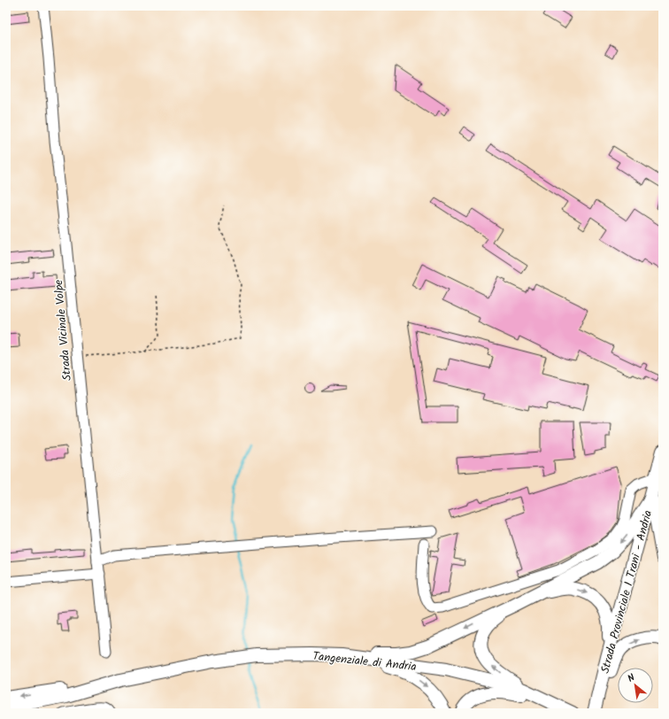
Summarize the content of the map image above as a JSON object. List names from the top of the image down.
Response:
{
  "streets": {
    "main road": ["Strada Provinciale 1 Trani - Andria", "Tangenziale di Andria"],
    "street": ["Strada Vicinale Volpe"]
  },
  "north": "top left"
}
